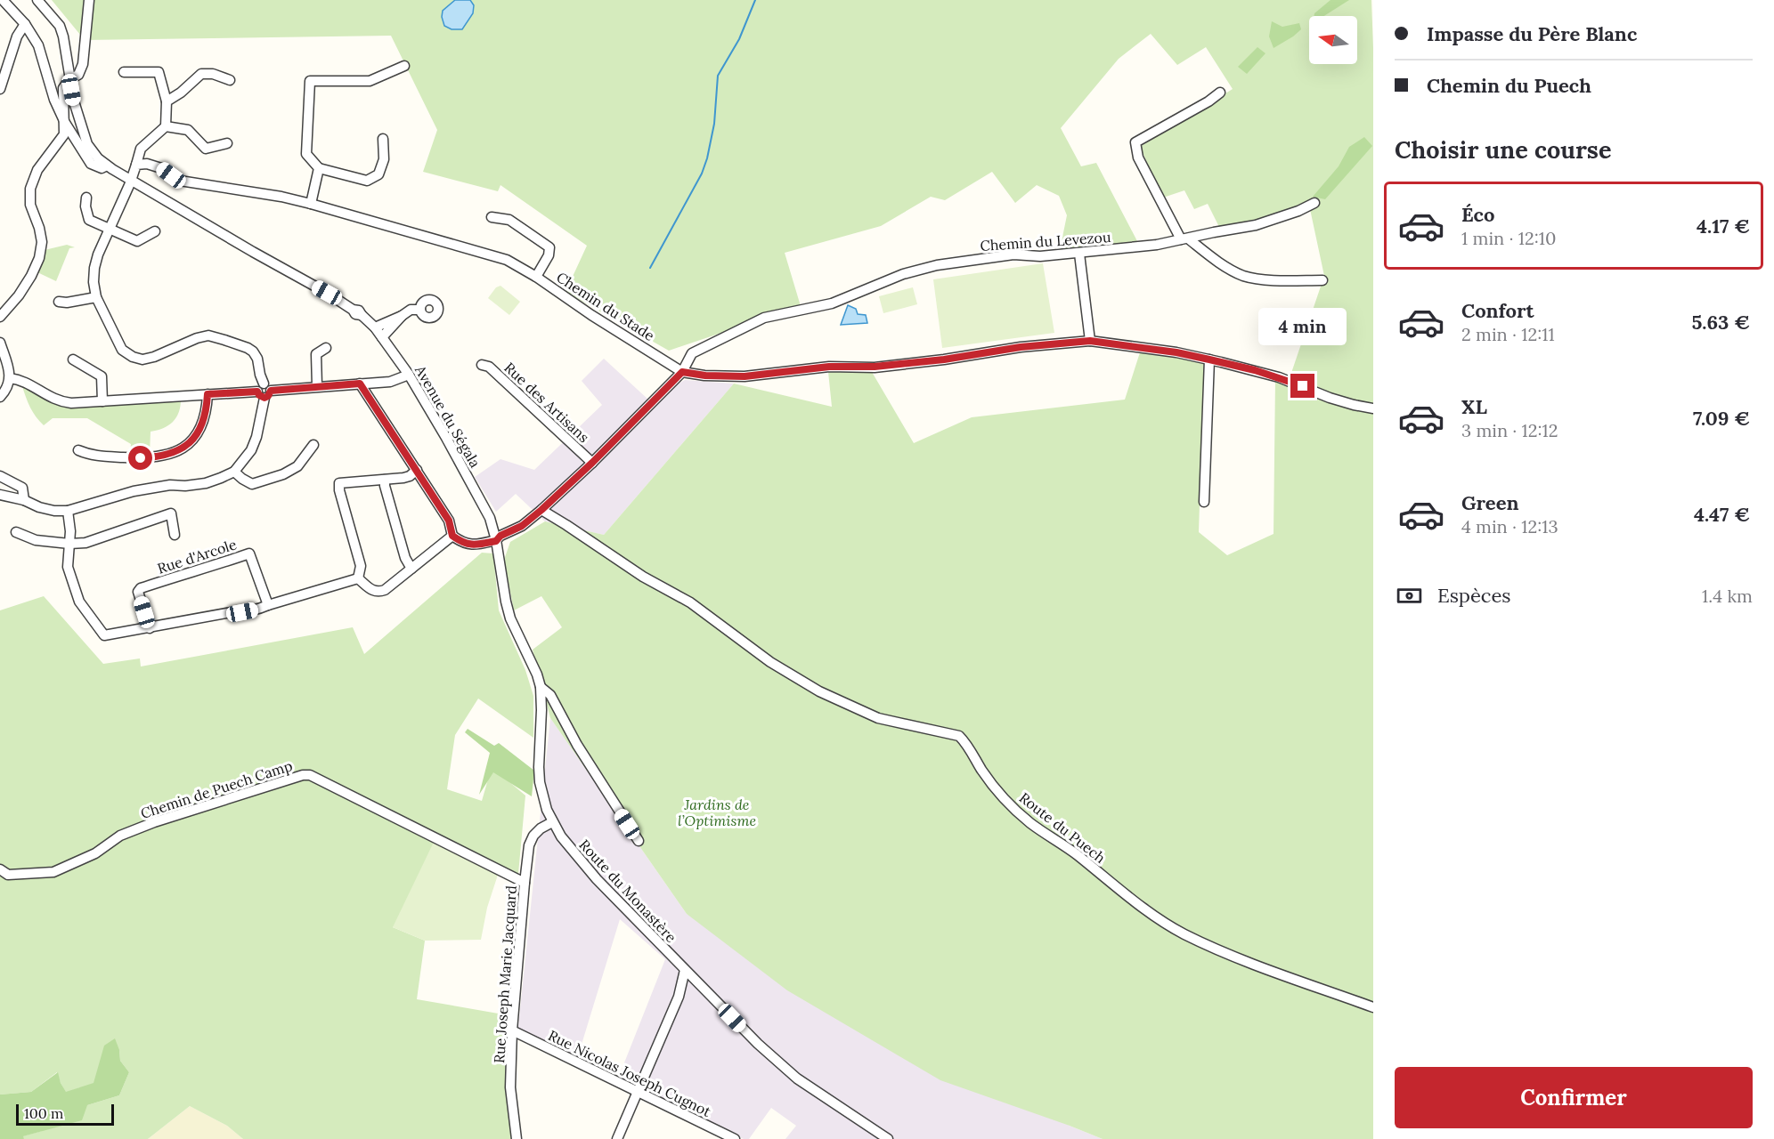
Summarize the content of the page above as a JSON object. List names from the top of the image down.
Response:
{
  "streets": {
    "street": [
      "Chemin du Levezou",
      "Chemin du Stade",
      "Rue des Artisans",
      "Avenue du Ségala",
      "Rue d'Arcole",
      "Chemin de Puech Camp",
      "Route du Puech",
      "Route du Monastère",
      "Rue Joseph Marie Jacquard",
      "Rue Nicolas Joseph Cugnot"
    ]
  },
  "crossings": [
    ["Chemin du Levezou", "Chemin du Stade"],
    ["Avenue du Ségala", "Route du Monastère"],
    ["Chemin de Puech Camp", "Rue Joseph Marie Jacquard"],
    ["Route du Monastère", "Rue Joseph Marie Jacquard"],
    ["Rue Joseph Marie Jacquard", "Rue Nicolas Joseph Cugnot"]
  ],
  "parks": ["Jardins de l’Optimisme"],
  "scale_bar": "100 m",
  "north": "left",
  "page": {
    "banner": ["Impasse du Père Blanc", "Chemin du Puech"],
    "heading": "Choisir une course",
    "list": [
      {
        "name": "Éco",
        "note": "1 min · 12:10",
        "value": "4.17 €"
      },
      {
        "name": "Confort",
        "note": "2 min · 12:11",
        "value": "5.63 €"
      },
      {
        "name": "XL",
        "note": "3 min · 12:12",
        "value": "7.09 €"
      },
      {
        "name": "Green",
        "note": "4 min · 12:13",
        "value": "4.47 €"
      }
    ],
    "bubble": "4 min",
    "pay": ["Espèces", "1.4 km"],
    "buttons": "Confirmer",
    "scale": "100 m"
  }
}
